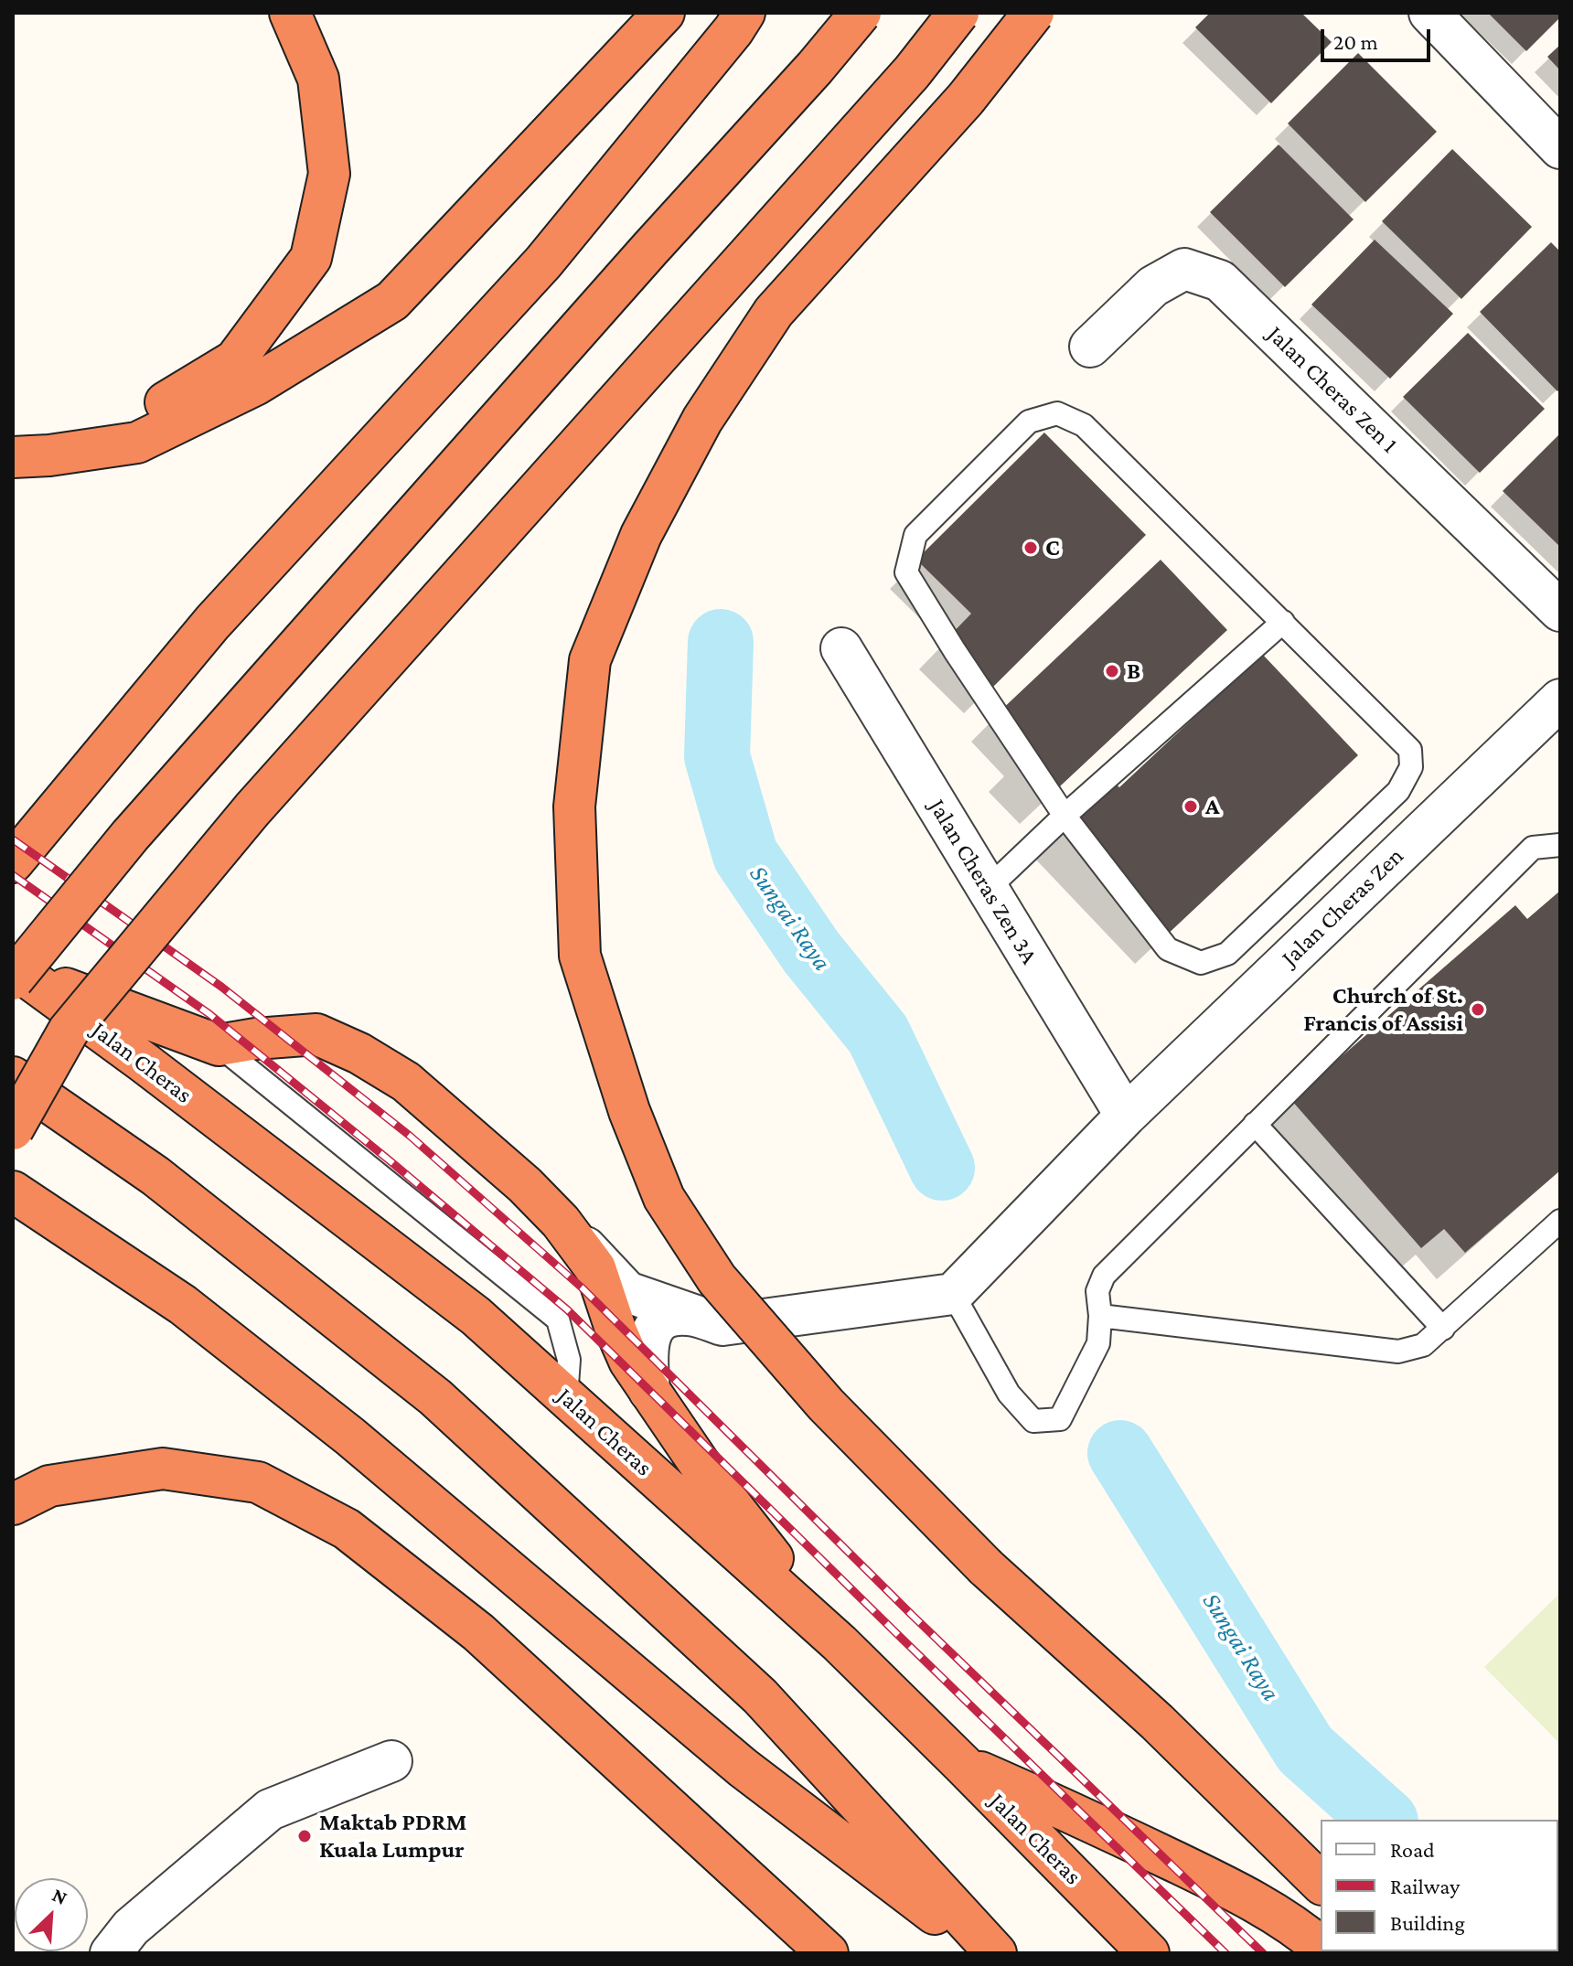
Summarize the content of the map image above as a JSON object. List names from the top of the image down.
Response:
{
  "streets": {
    "highway": ["Jalan Cheras"],
    "street": ["Jalan Cheras Zen 1", "Jalan Cheras Zen 3A", "Jalan Cheras Zen"]
  },
  "crossings": [
    ["Jalan Cheras Zen 3A", "Jalan Cheras Zen"]
  ],
  "water": ["Sungai Raya"],
  "places": [
    "C",
    "B",
    "A",
    "Church of St. Francis of Assisi",
    "Maktab PDRM Kuala Lumpur"
  ],
  "legend": ["Road", "Railway", "Building"],
  "scale_bar": "20 m",
  "north": "top right"
}
